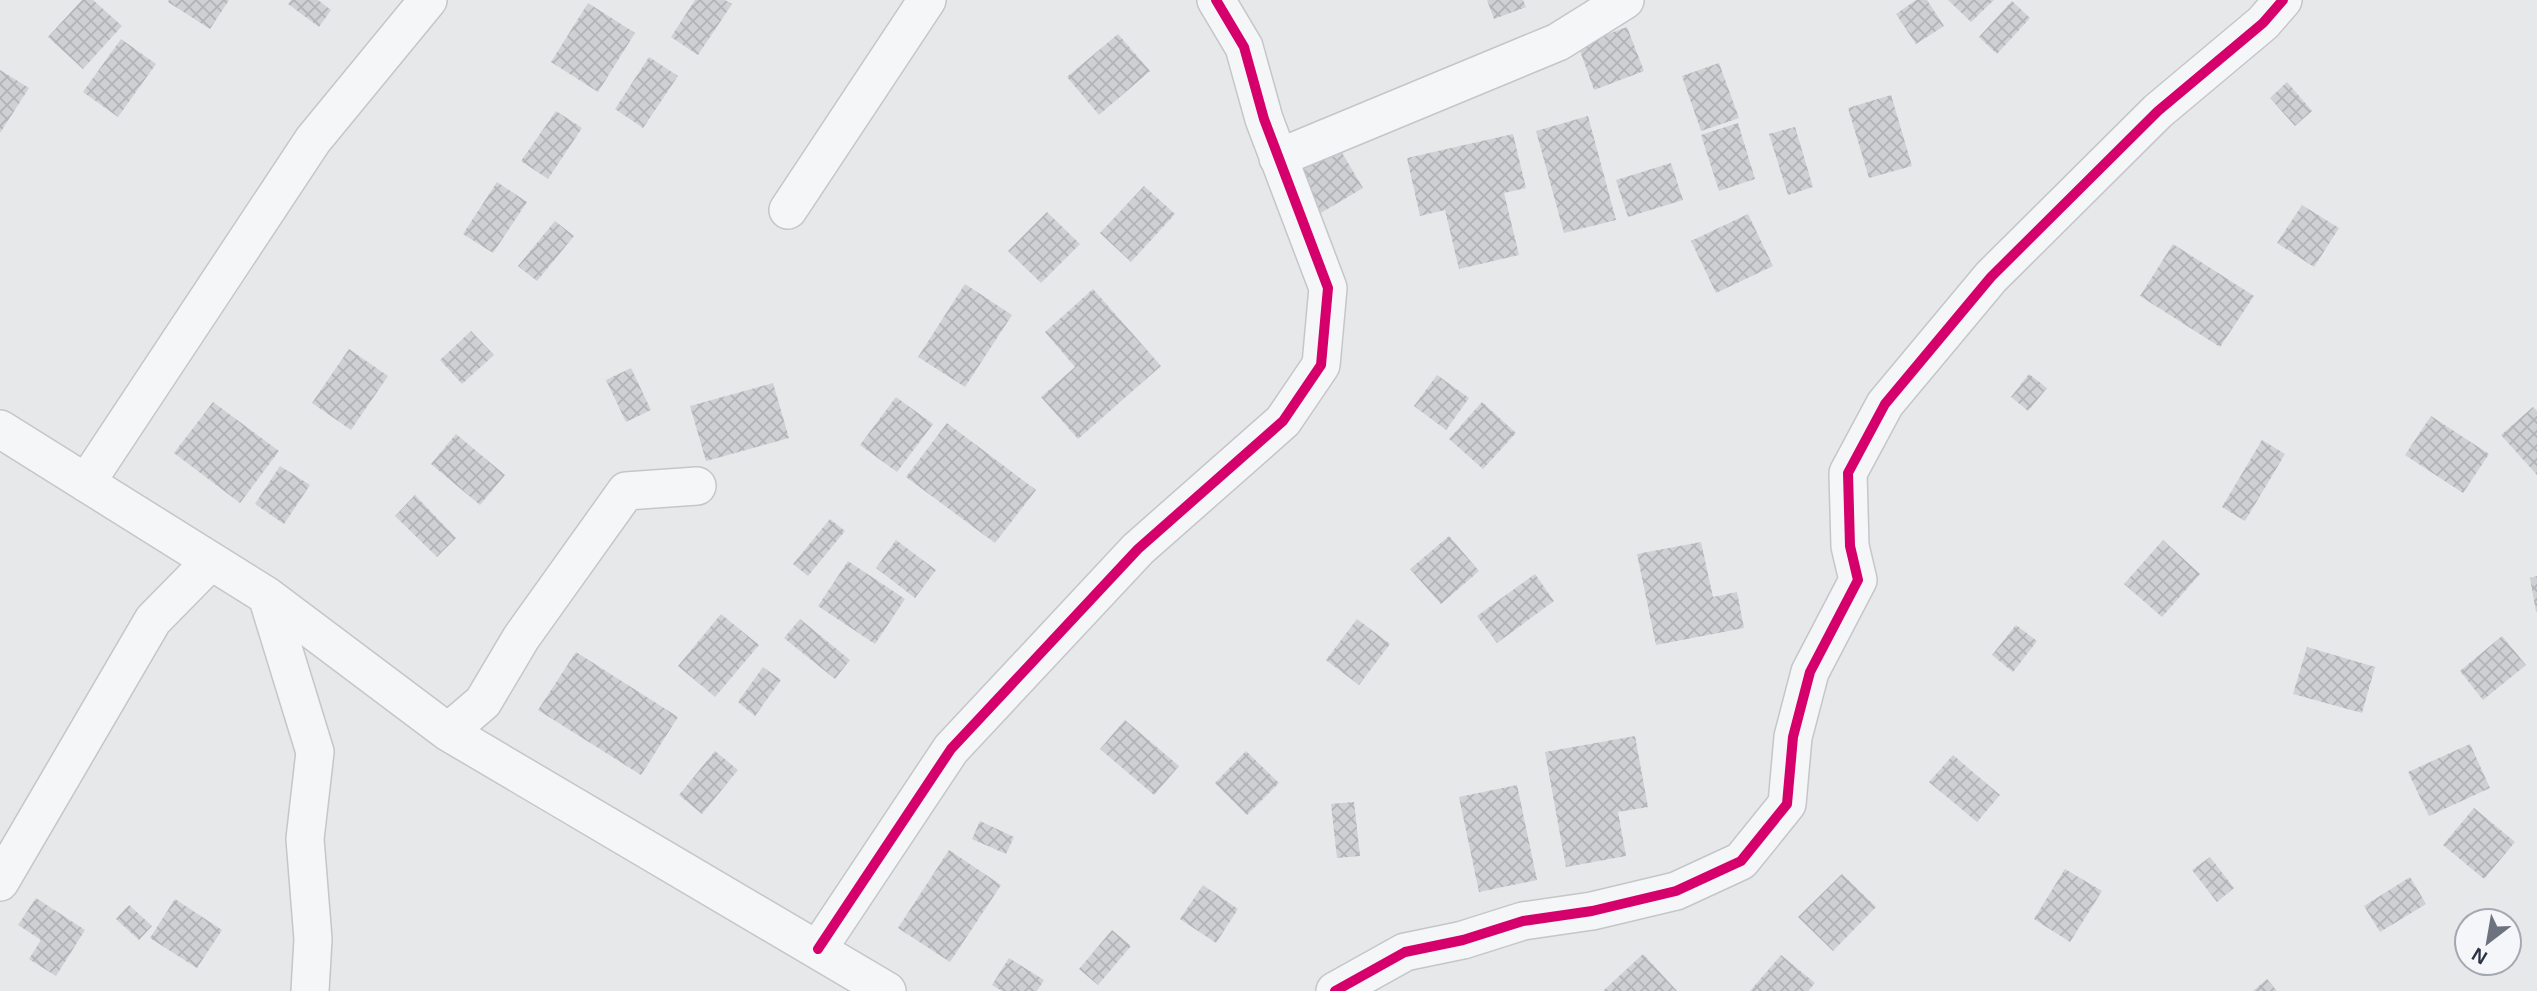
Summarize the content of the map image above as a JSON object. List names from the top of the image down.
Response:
{
  "north": "bottom left"
}
